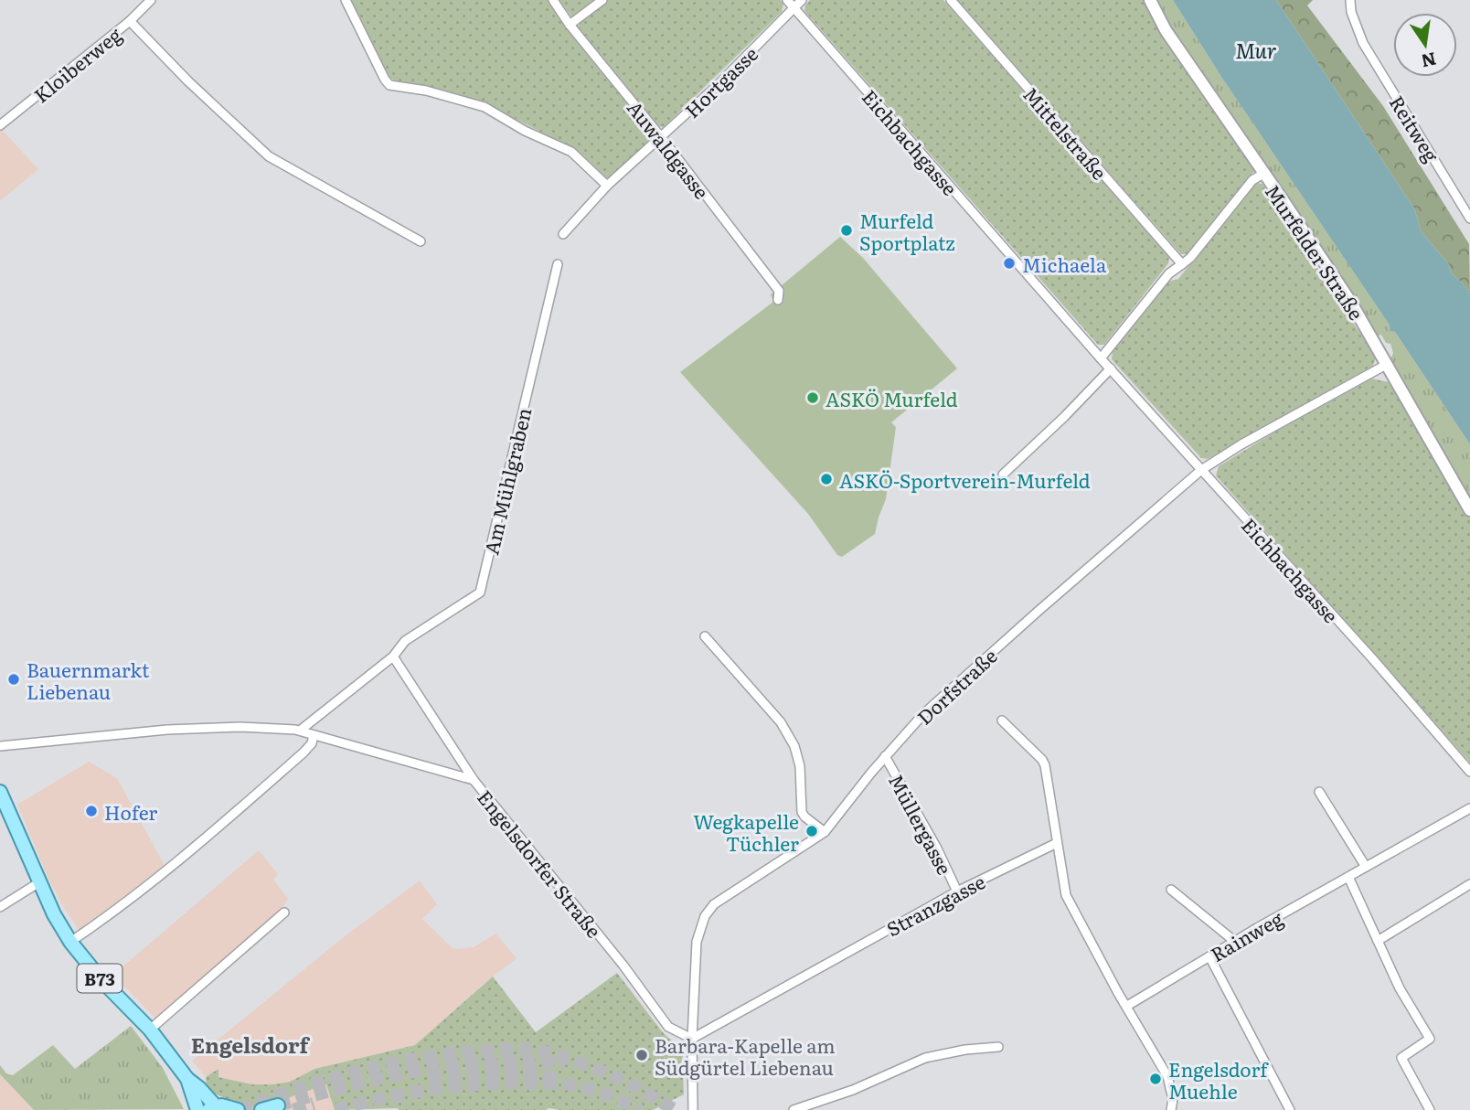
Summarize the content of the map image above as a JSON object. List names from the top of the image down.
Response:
{
  "streets": {
    "main road": ["B73"],
    "street": [
      "Kloiberweg",
      "Hortgasse",
      "Reitweg",
      "Mittelstraße",
      "Eichbachgasse",
      "Auwaldgasse",
      "Murfelder Straße",
      "Am Mühlgraben",
      "Dorfstraße",
      "Müllergasse",
      "Engelsdorfer Straße",
      "Stranzgasse",
      "Rainweg"
    ]
  },
  "crossings": [
    ["Hortgasse", "Eichbachgasse"],
    ["Hortgasse", "Auwaldgasse"],
    ["Eichbachgasse", "Dorfstraße"],
    ["Murfelder Straße", "Dorfstraße"],
    ["Am Mühlgraben", "Engelsdorfer Straße"],
    ["Dorfstraße", "Müllergasse"],
    ["Dorfstraße", "Engelsdorfer Straße"],
    ["Dorfstraße", "Stranzgasse"],
    ["Müllergasse", "Stranzgasse"],
    ["Engelsdorfer Straße", "Stranzgasse"]
  ],
  "districts": ["Engelsdorf"],
  "water": ["Mur"],
  "places": [
    "Murfeld Sportplatz",
    "Michaela",
    "ASKÖ Murfeld",
    "ASKÖ-Sportverein-Murfeld",
    "Bauernmarkt Liebenau",
    "Hofer",
    "Wegkapelle Tüchler",
    "Barbara-Kapelle am Südgürtel Liebenau",
    "Engelsdorf Muehle"
  ],
  "north": "bottom"
}
